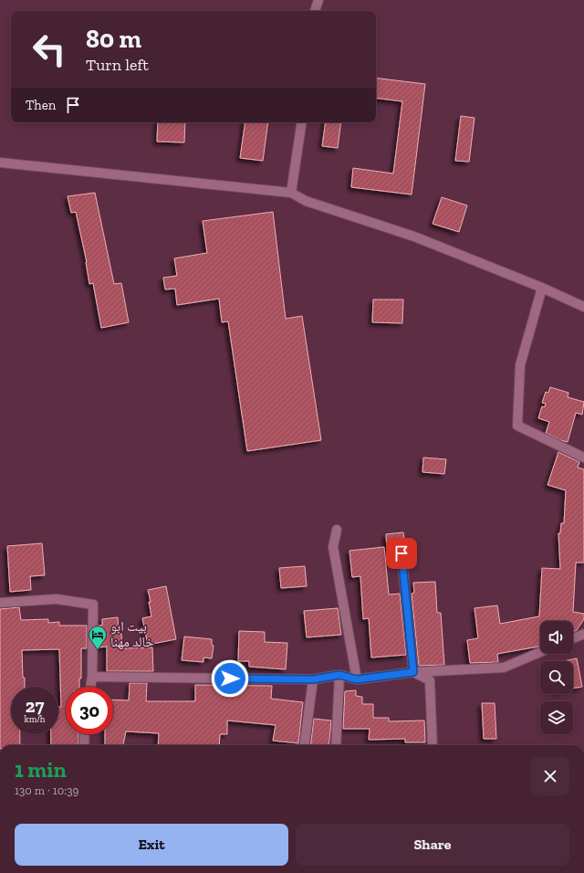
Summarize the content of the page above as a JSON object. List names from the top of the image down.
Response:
{
  "places": {
    "hotel": ["بيت ابو خالد مهنا"]
  },
  "page": {
    "turn": ["80 m", "Turn left"],
    "then": "Then",
    "speed": "27 km/h",
    "limit": "30",
    "heading": ["1 min", "130 m · 10:39"],
    "buttons": ["Exit", "Share"]
  }
}
